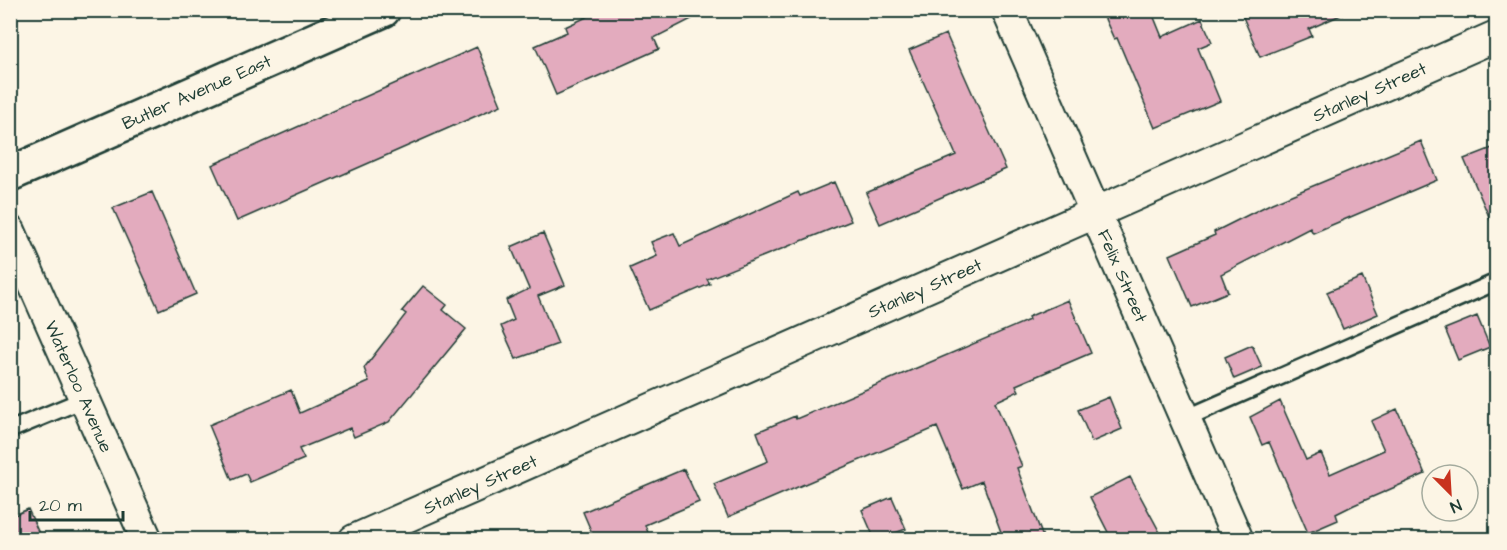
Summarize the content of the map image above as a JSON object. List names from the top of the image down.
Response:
{
  "streets": {
    "street": [
      "Butler Avenue East",
      "Stanley Street",
      "Felix Street",
      "Waterloo Avenue"
    ]
  },
  "crossings": [
    ["Stanley Street", "Felix Street"]
  ],
  "scale_bar": "20 m",
  "north": "bottom right"
}
